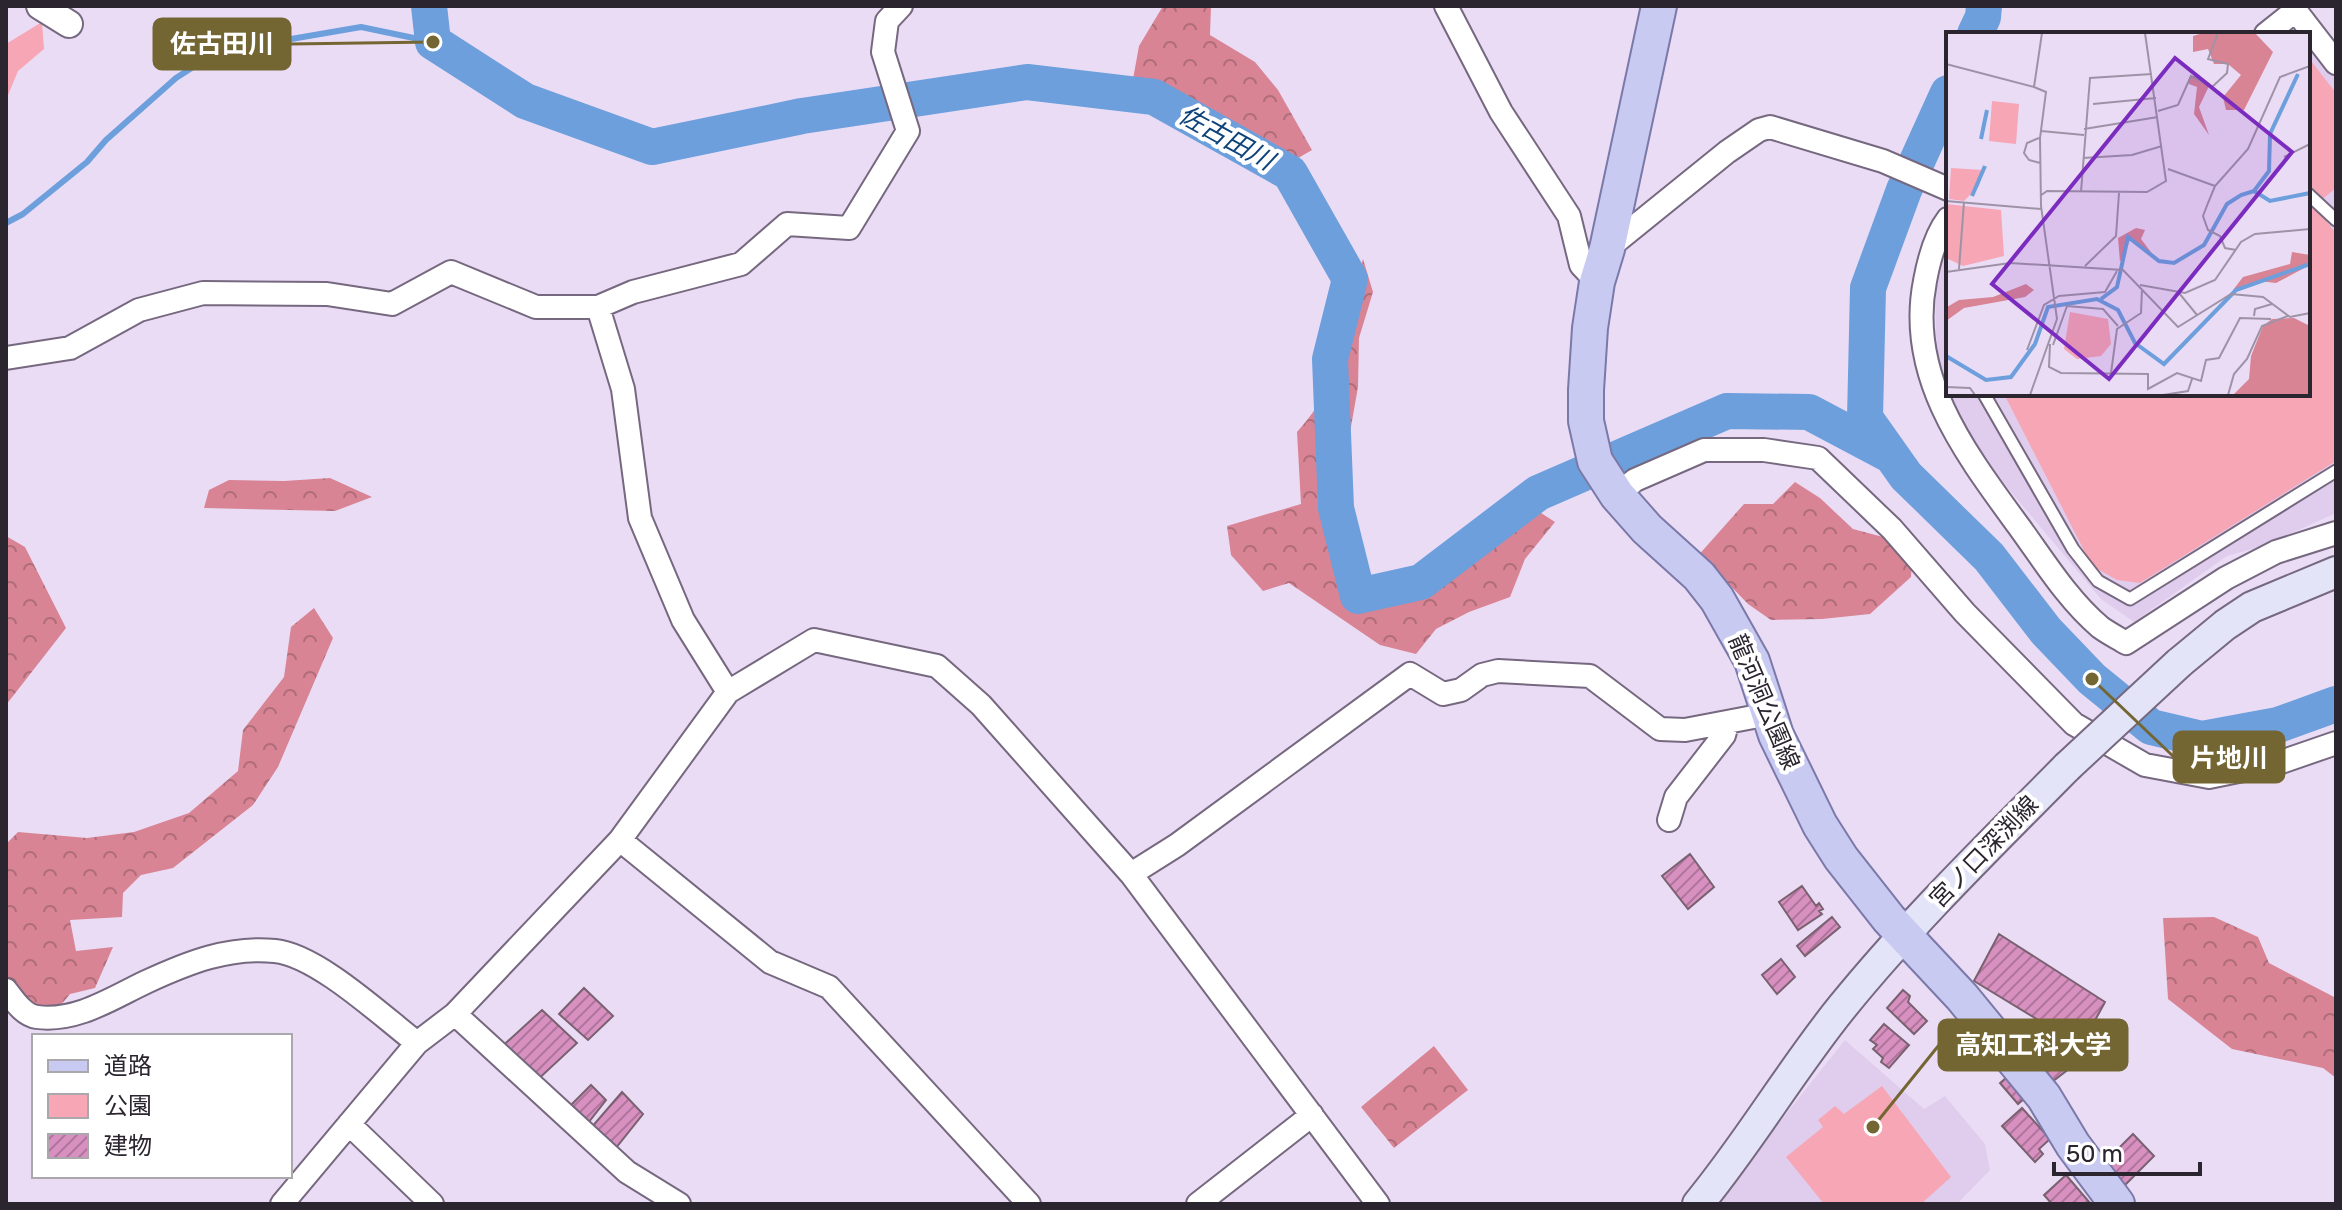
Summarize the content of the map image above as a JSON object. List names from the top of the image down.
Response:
{
  "streets": {
    "main road": ["龍河洞公園線", "宮ノ口深渕線"]
  },
  "crossings": [
    ["龍河洞公園線", "宮ノ口深渕線"]
  ],
  "water": ["佐古田川"],
  "places": ["佐古田川", "片地川", "高知工科大学"],
  "legend": ["道路", "公園", "建物"],
  "scale_bar": "50 m"
}
